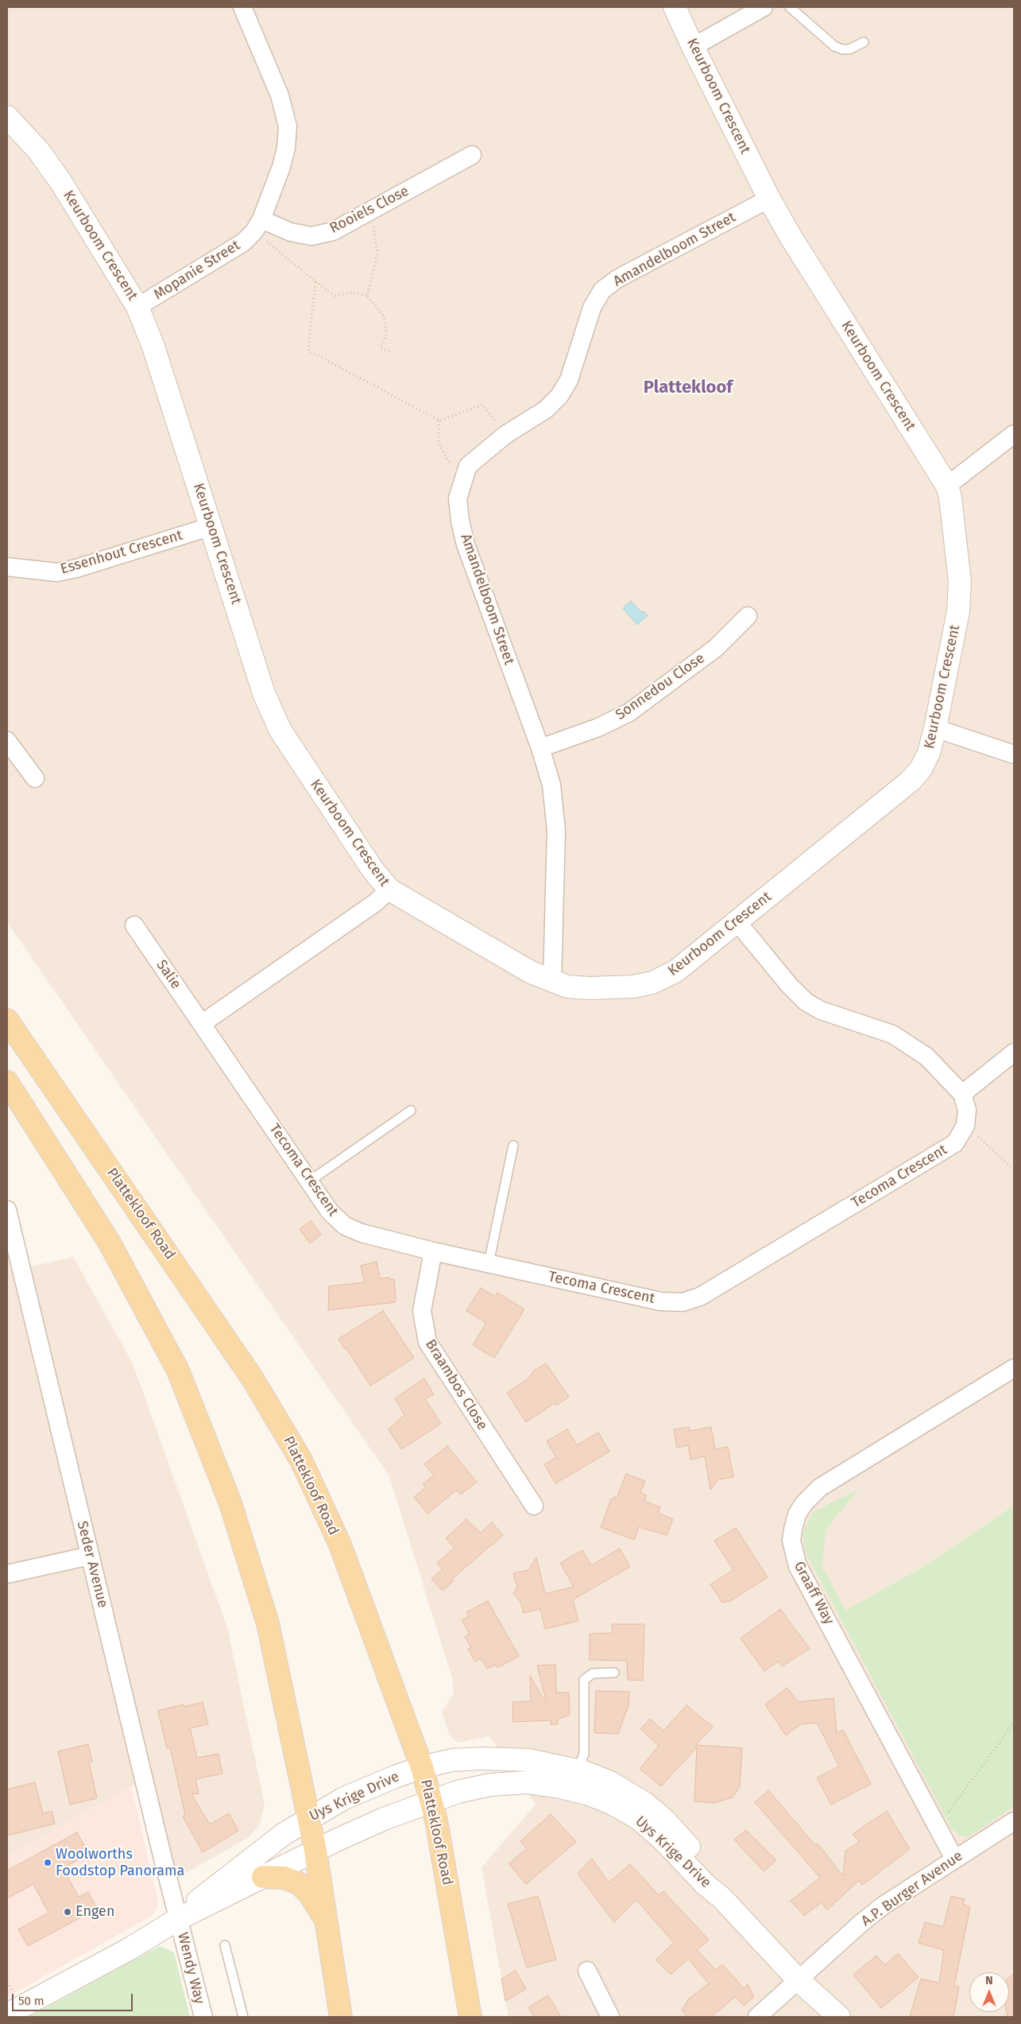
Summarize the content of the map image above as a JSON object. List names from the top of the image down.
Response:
{
  "streets": {
    "main road": ["Plattekloof Road"],
    "street": [
      "Keurboom Crescent",
      "Rooiels Close",
      "Amandelboom Street",
      "Mopanie Street",
      "Essenhout Crescent",
      "Sonnedou Close",
      "Salie",
      "Tecoma Crescent",
      "Braambos Close",
      "Seder Avenue",
      "Graaff Way",
      "Uys Krige Drive",
      "A.P. Burger Avenue",
      "Wendy Way"
    ]
  },
  "crossings": [
    ["Keurboom Crescent", "Amandelboom Street"],
    ["Keurboom Crescent", "Mopanie Street"],
    ["Keurboom Crescent", "Essenhout Crescent"],
    ["Rooiels Close", "Mopanie Street"],
    ["Amandelboom Street", "Sonnedou Close"],
    ["Salie", "Tecoma Crescent"],
    ["Tecoma Crescent", "Braambos Close"],
    ["Plattekloof Road", "Uys Krige Drive"],
    ["Seder Avenue", "Uys Krige Drive"],
    ["Seder Avenue", "Wendy Way"],
    ["Graaff Way", "A.P. Burger Avenue"],
    ["Uys Krige Drive", "A.P. Burger Avenue"],
    ["Uys Krige Drive", "Wendy Way"]
  ],
  "districts": ["Plattekloof"],
  "places": ["Woolworths Foodstop Panorama", "Engen"],
  "scale_bar": "50 m",
  "north": "top"
}
